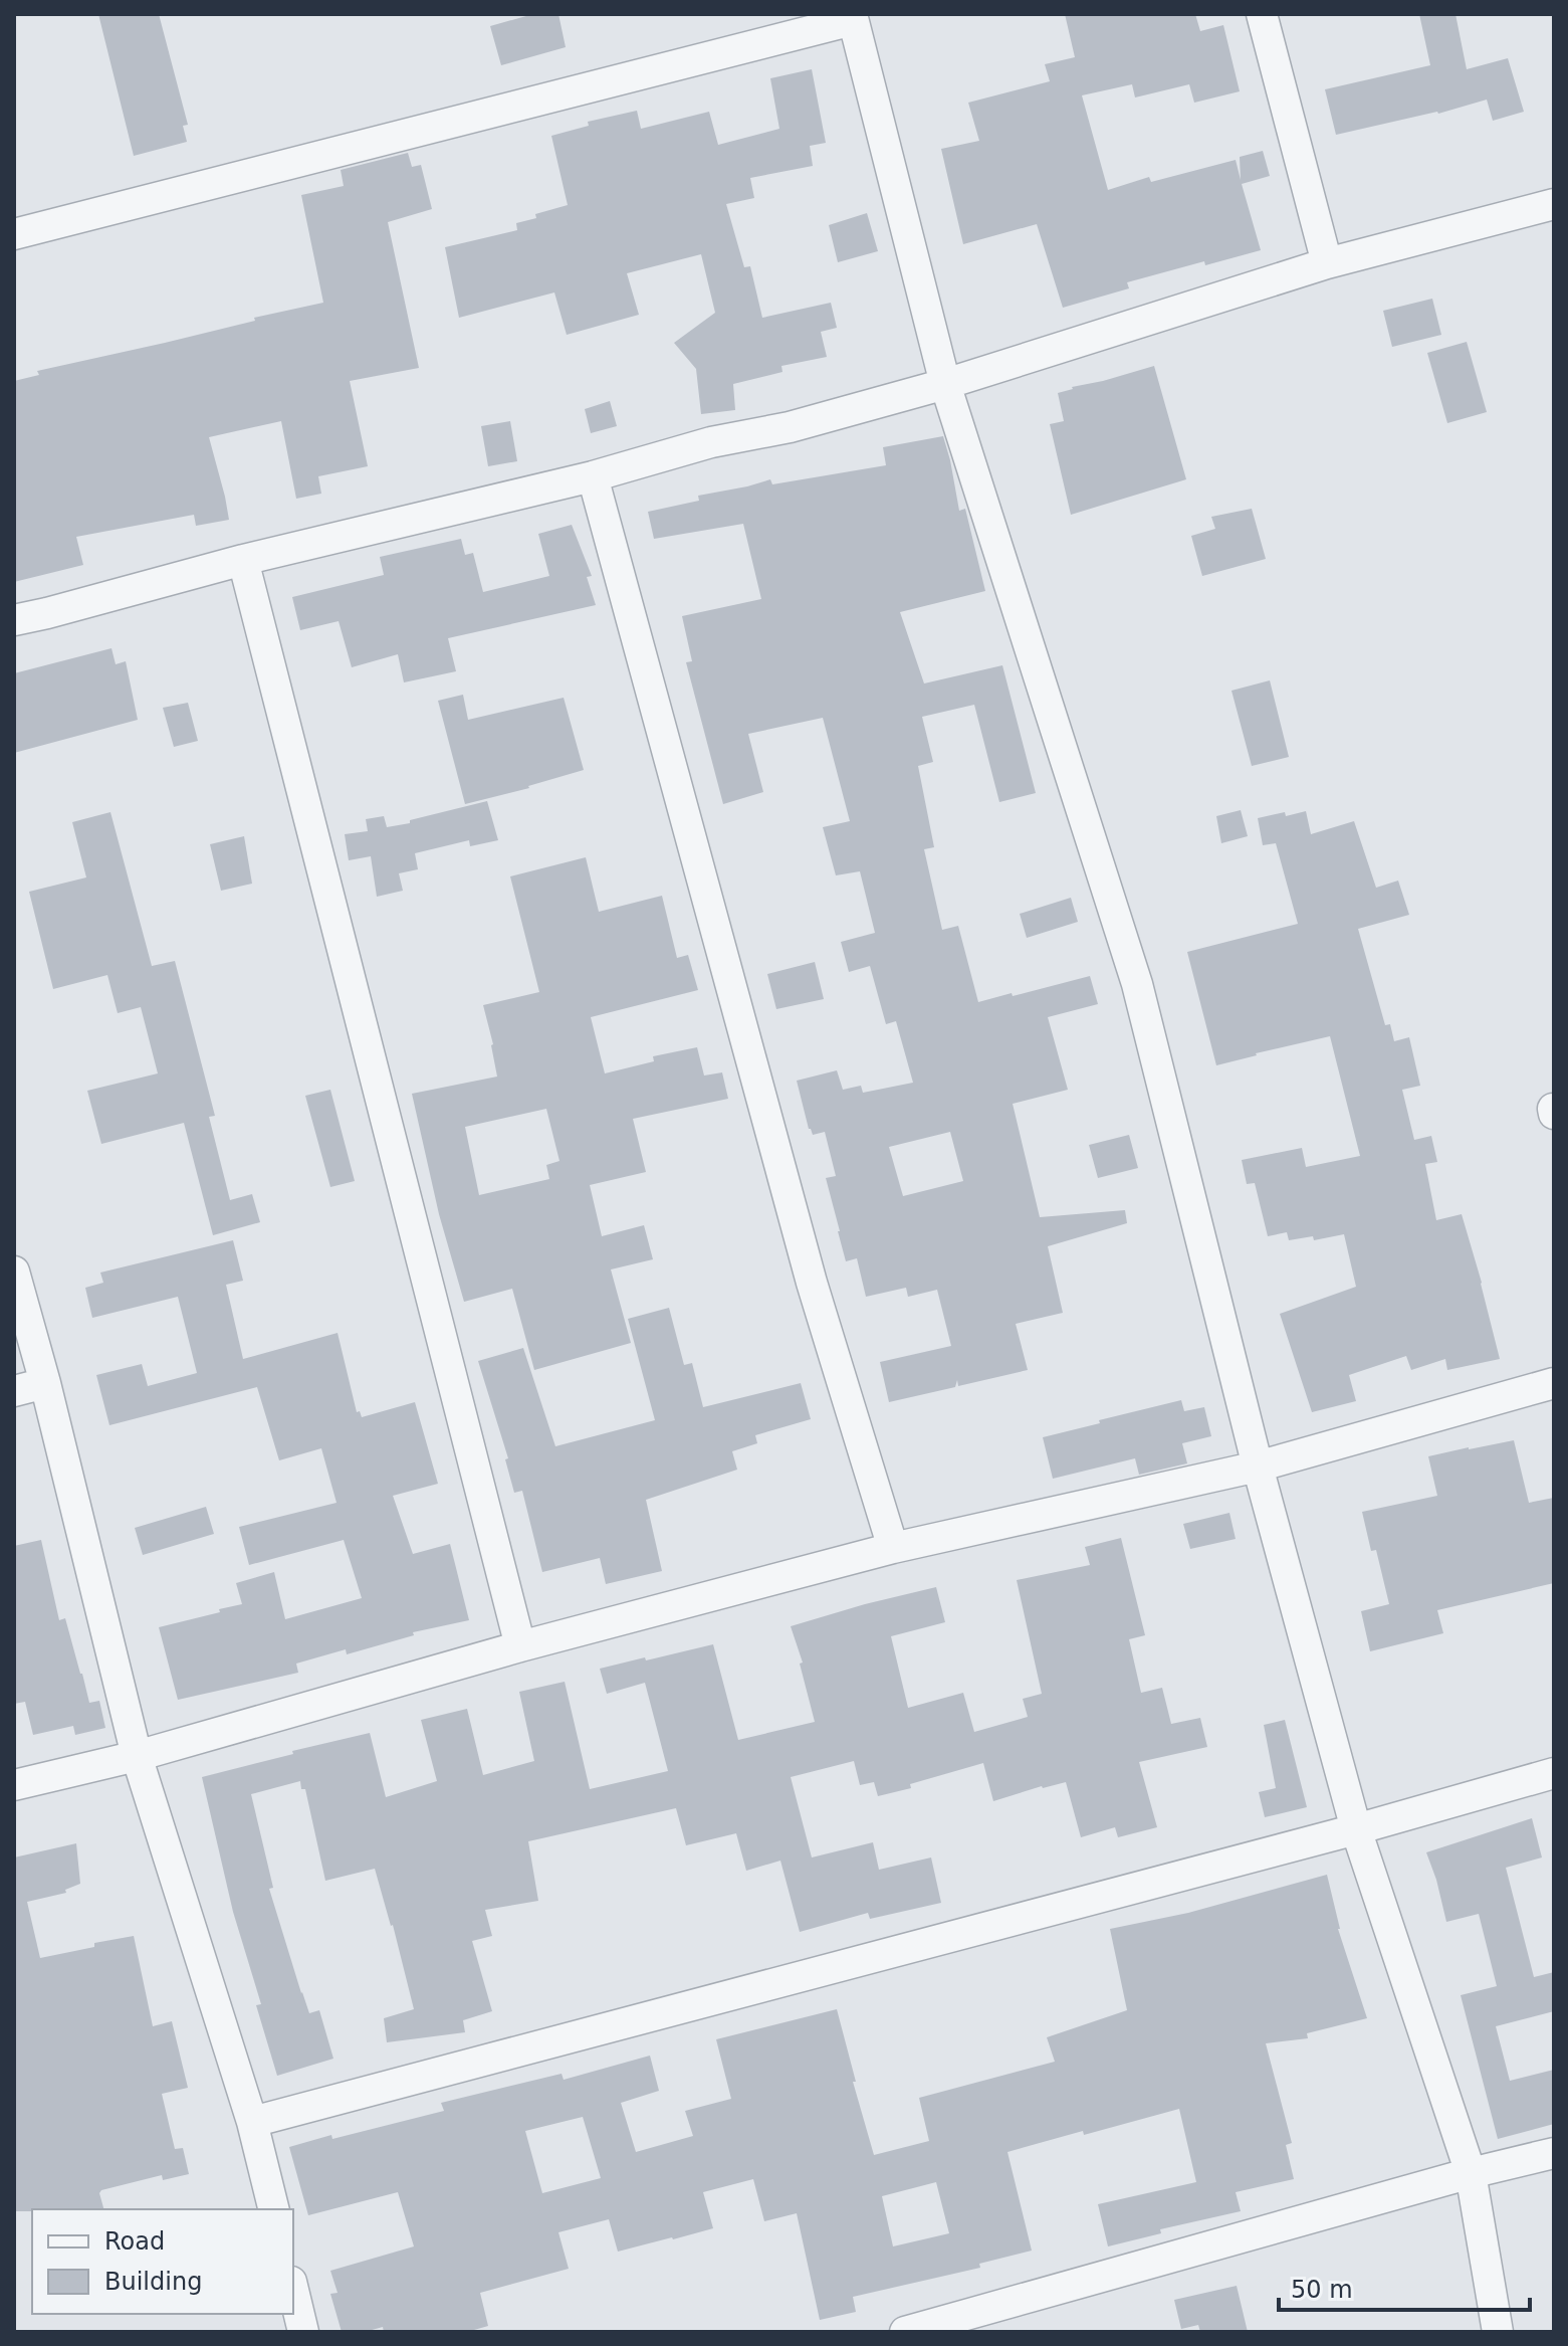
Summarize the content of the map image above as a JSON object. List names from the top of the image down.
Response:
{
  "legend": ["Road", "Building"],
  "scale_bar": "50 m"
}
